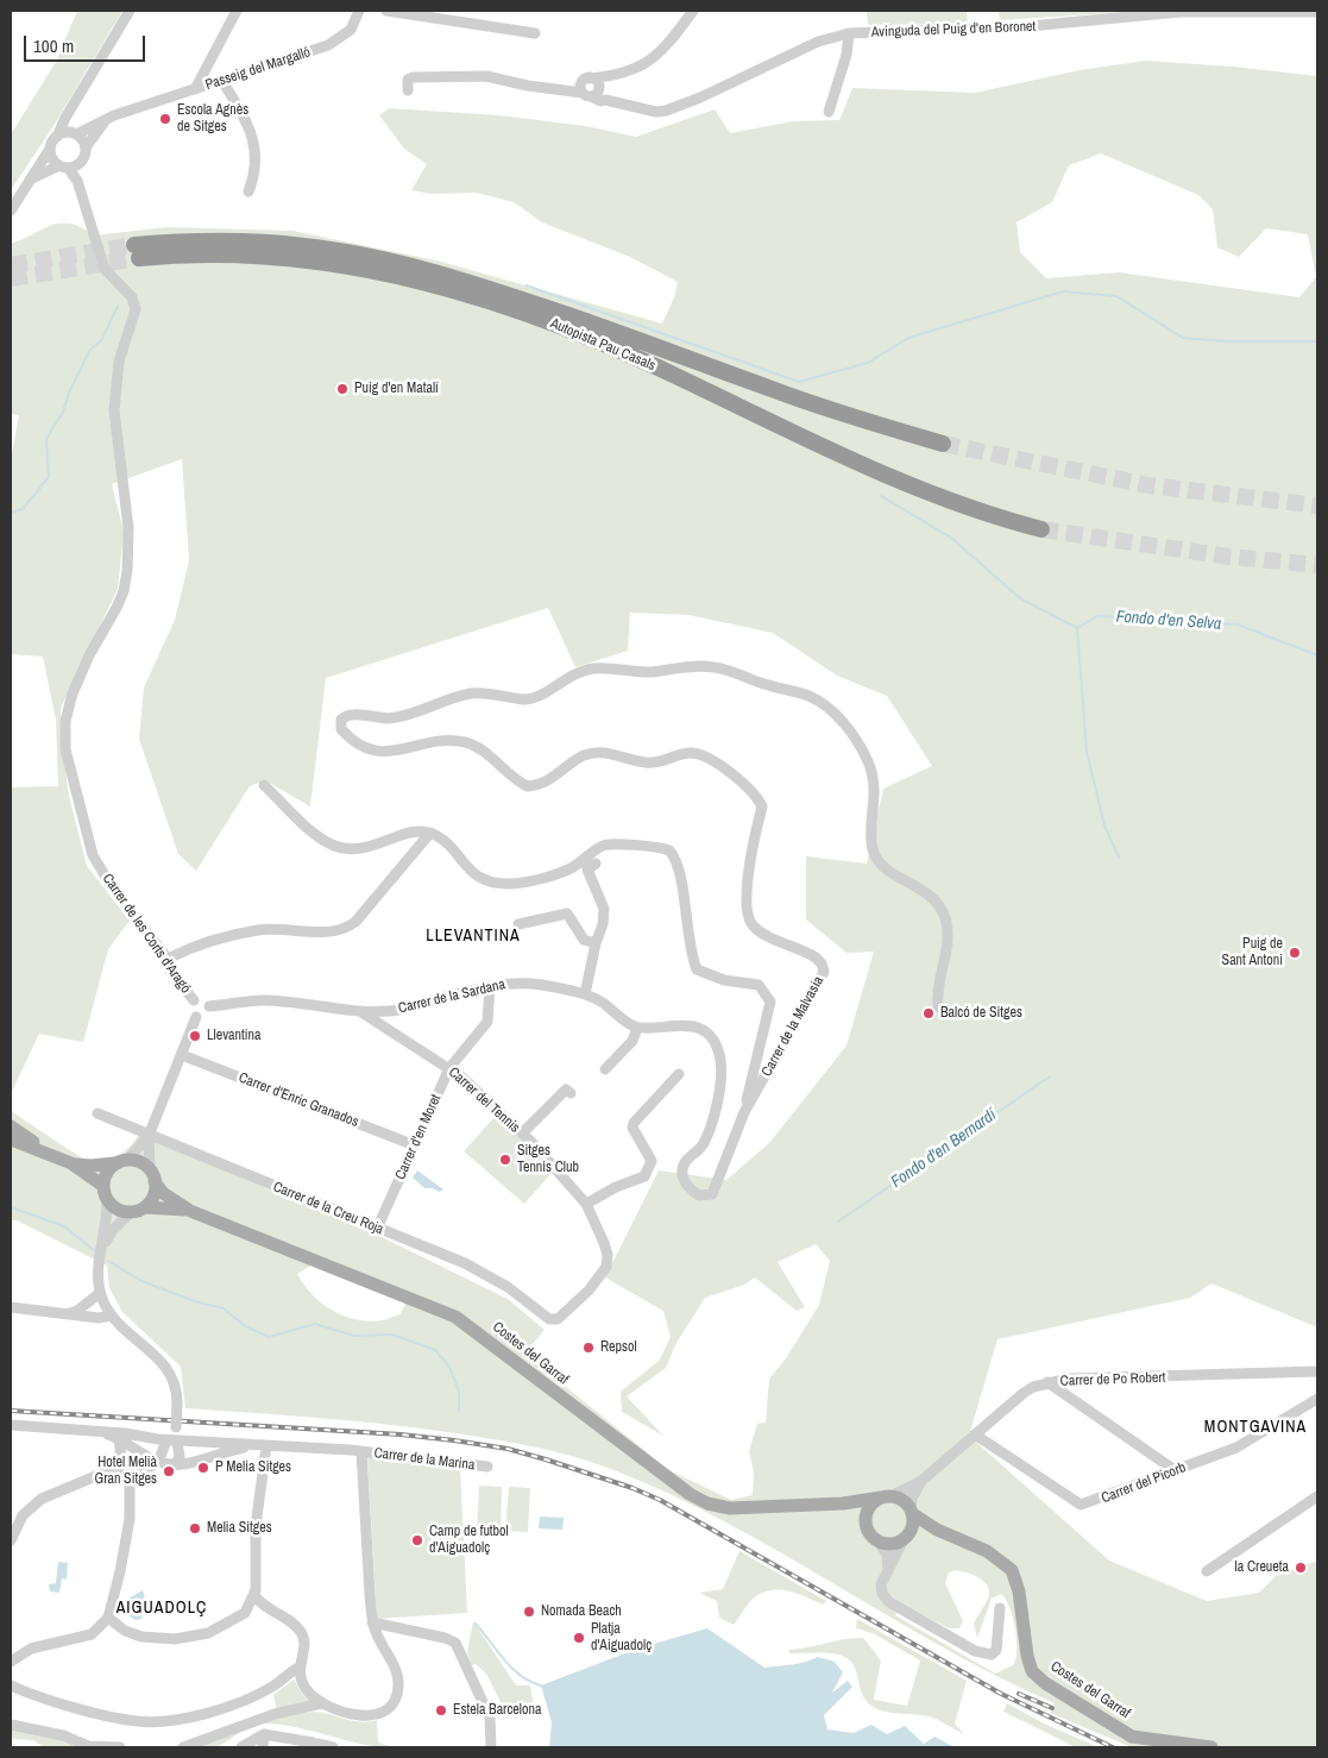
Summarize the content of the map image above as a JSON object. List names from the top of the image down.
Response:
{
  "streets": {
    "highway": ["Autopista Pau Casals"],
    "main road": ["Costes del Garraf"],
    "street": [
      "Avinguda del Puig d'en Boronet",
      "Passeig del Margalló",
      "Carrer de les Corts d'Aragó",
      "Carrer de la Sardana",
      "Carrer de la Malvasia",
      "Carrer d'Enric Granados",
      "Carrer del Tennis",
      "Carrer d'en Moret",
      "Carrer de la Creu Roja",
      "Carrer de Po Robert",
      "Carrer de la Marina",
      "Carrer del Picorb"
    ]
  },
  "crossings": [
    ["Passeig del Margalló", "Carrer de les Corts d'Aragó"],
    ["Carrer de les Corts d'Aragó", "Carrer de la Sardana"],
    ["Carrer de la Sardana", "Carrer de la Malvasia"],
    ["Carrer de la Sardana", "Carrer del Tennis"],
    ["Carrer de la Sardana", "Carrer d'en Moret"],
    ["Carrer d'Enric Granados", "Carrer d'en Moret"],
    ["Carrer del Tennis", "Carrer d'en Moret"],
    ["Carrer del Tennis", "Carrer de la Creu Roja"],
    ["Carrer d'en Moret", "Carrer de la Creu Roja"],
    ["Costes del Garraf", "Carrer de Po Robert"],
    ["Carrer de Po Robert", "Carrer del Picorb"]
  ],
  "districts": ["LLEVANTINA", "MONTGAVINA", "AIGUADOLÇ"],
  "water": ["Fondo d'en Selva", "Fondo d'en Bernardí"],
  "places": [
    "Escola Agnès de Sitges",
    "Puig d'en Matalí",
    "Puig de Sant Antoni",
    "Balcó de Sitges",
    "Llevantina",
    "Sitges Tennis Club",
    "Repsol",
    "P Melia Sitges",
    "Hotel Melià Gran Sitges",
    "Melia Sitges",
    "Camp de futbol d'Aiguadolç",
    "la Creueta",
    "Nomada Beach",
    "Platja d'Aiguadolç",
    "Estela Barcelona"
  ],
  "scale_bar": "100 m"
}
